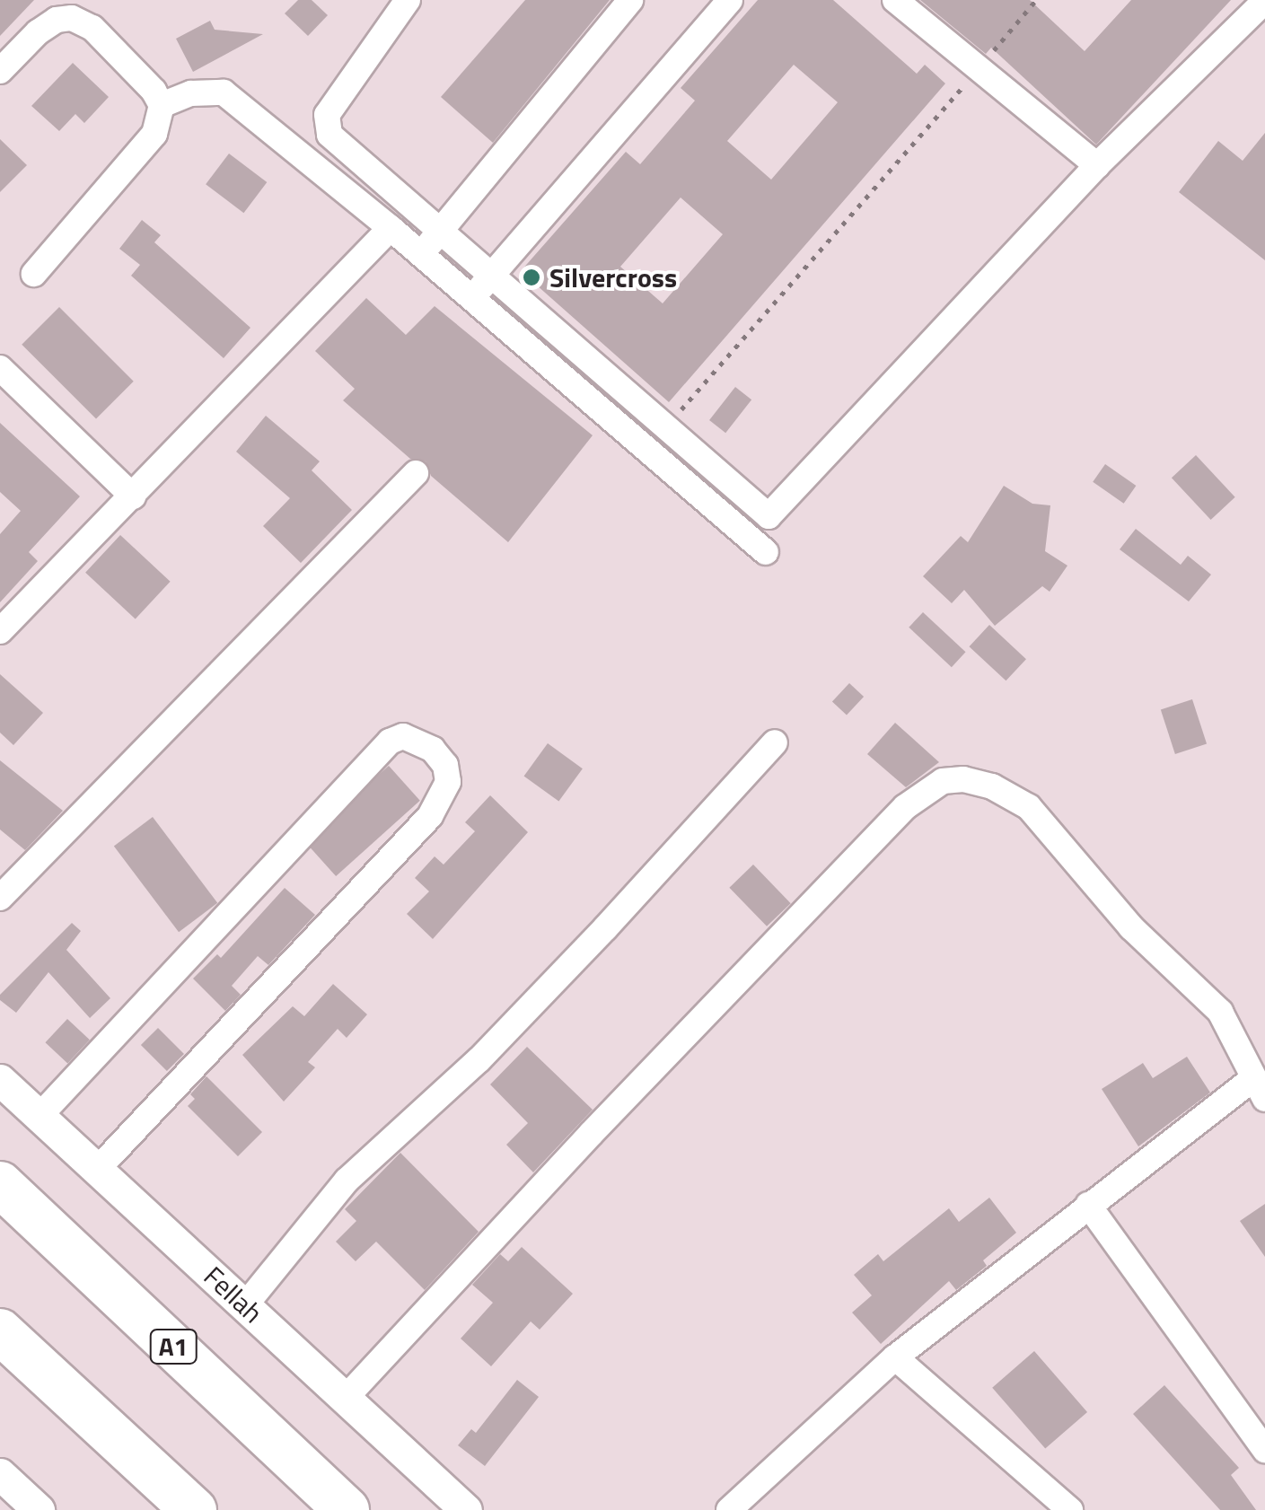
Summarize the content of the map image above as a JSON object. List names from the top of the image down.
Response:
{
  "streets": {
    "highway": ["A1"],
    "street": ["Fellah"]
  },
  "places": ["Silvercross"]
}
